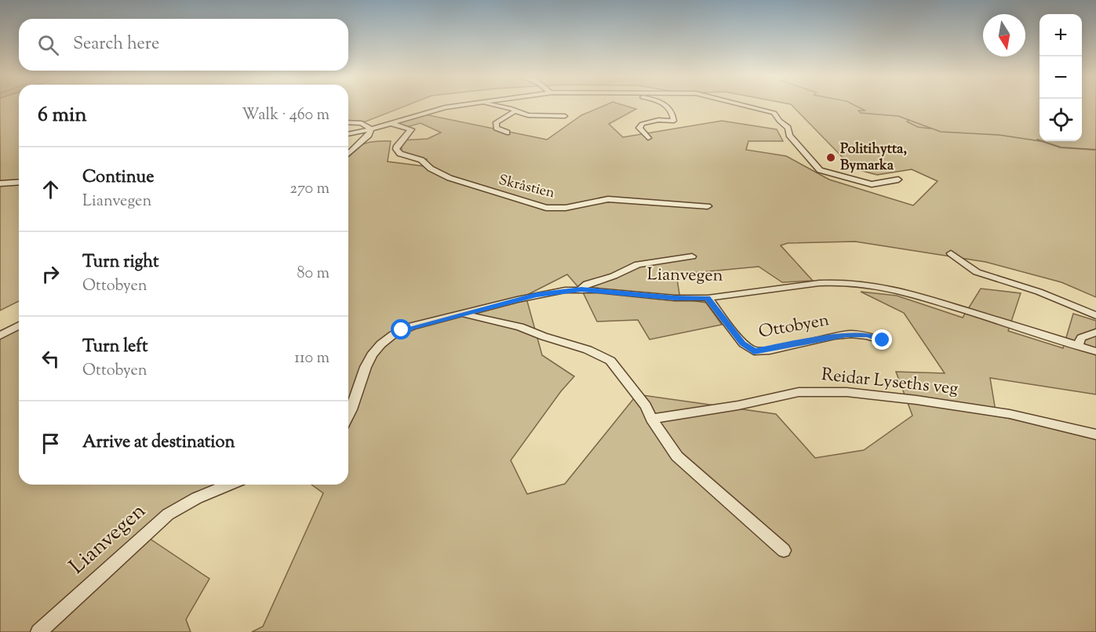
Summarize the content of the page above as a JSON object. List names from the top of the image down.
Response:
{
  "streets": {
    "street": [
      "Skråstien",
      "Lianvegen",
      "Ottobyen",
      "Reidar Lyseths veg"
    ]
  },
  "crossings": [
    ["Lianvegen", "Ottobyen"]
  ],
  "places": ["Politihytta, Bymarka"],
  "north": "bottom",
  "page": {
    "map_buttons": ["+", "−"],
    "search": "Search here",
    "heading": ["6 min", "Walk · 460 m"],
    "list": [
      ["Continue", "Lianvegen", "270 m"],
      ["Turn right", "Ottobyen", "80 m"],
      ["Turn left", "Ottobyen", "110 m"],
      "Arrive at destination"
    ]
  }
}
